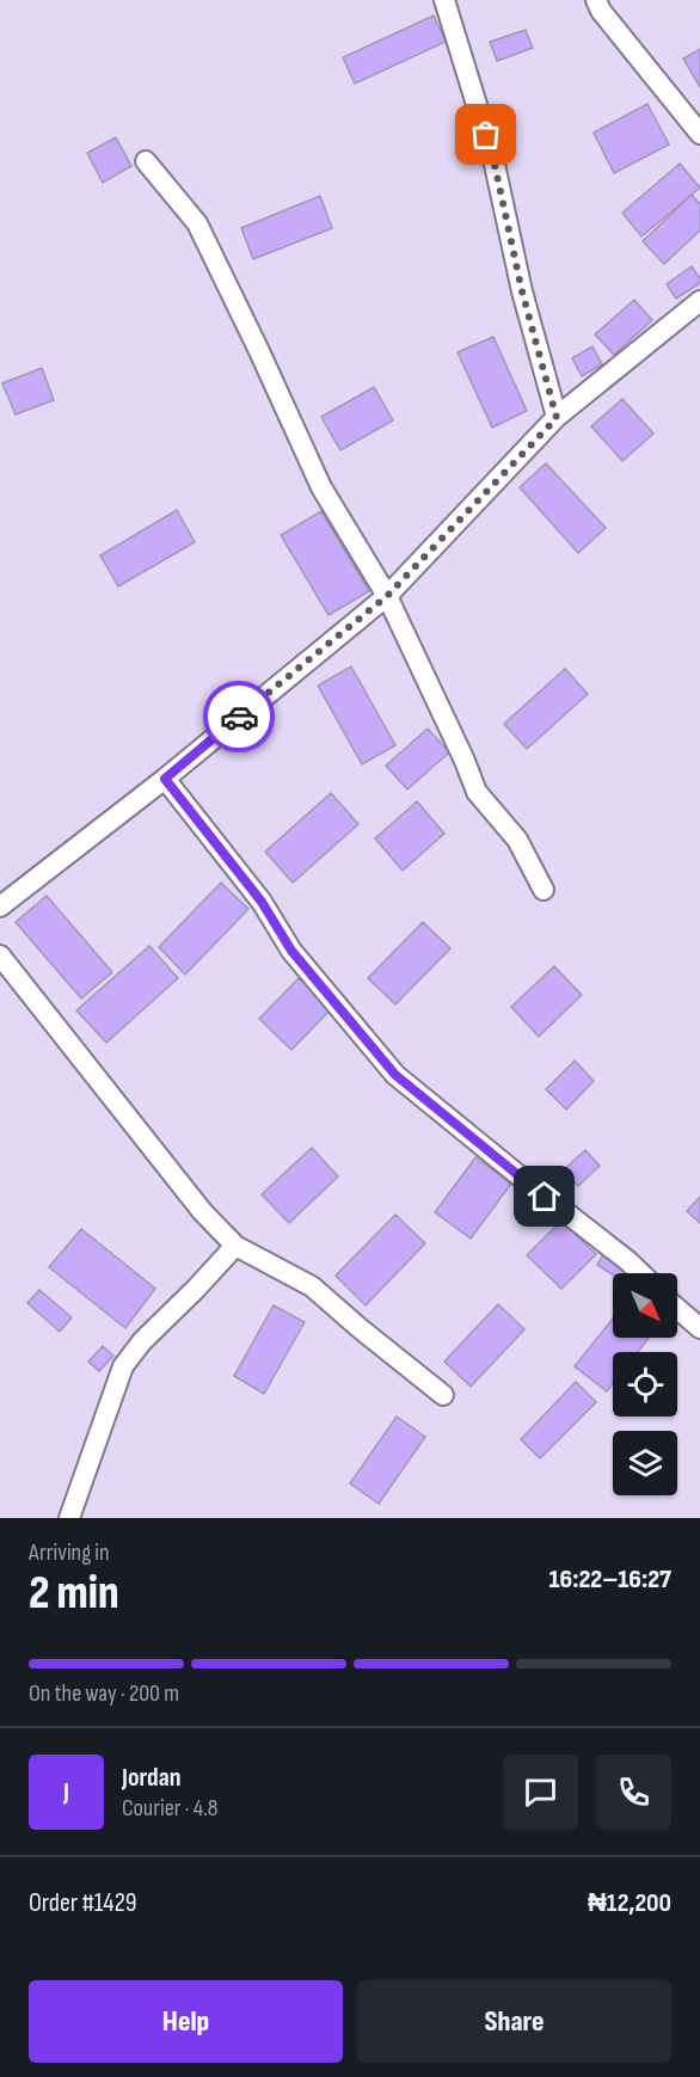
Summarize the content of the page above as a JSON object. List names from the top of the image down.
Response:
{
  "north": "bottom right",
  "page": {
    "heading": ["2 min", "Arriving in", "16:22–16:27"],
    "panel": [
      "Jordan",
      "Courier · 4.8",
      "Order #1429",
      "₦12,200"
    ],
    "bar": "On the way · 200 m",
    "round": "J",
    "buttons": ["Help", "Share"]
  }
}
